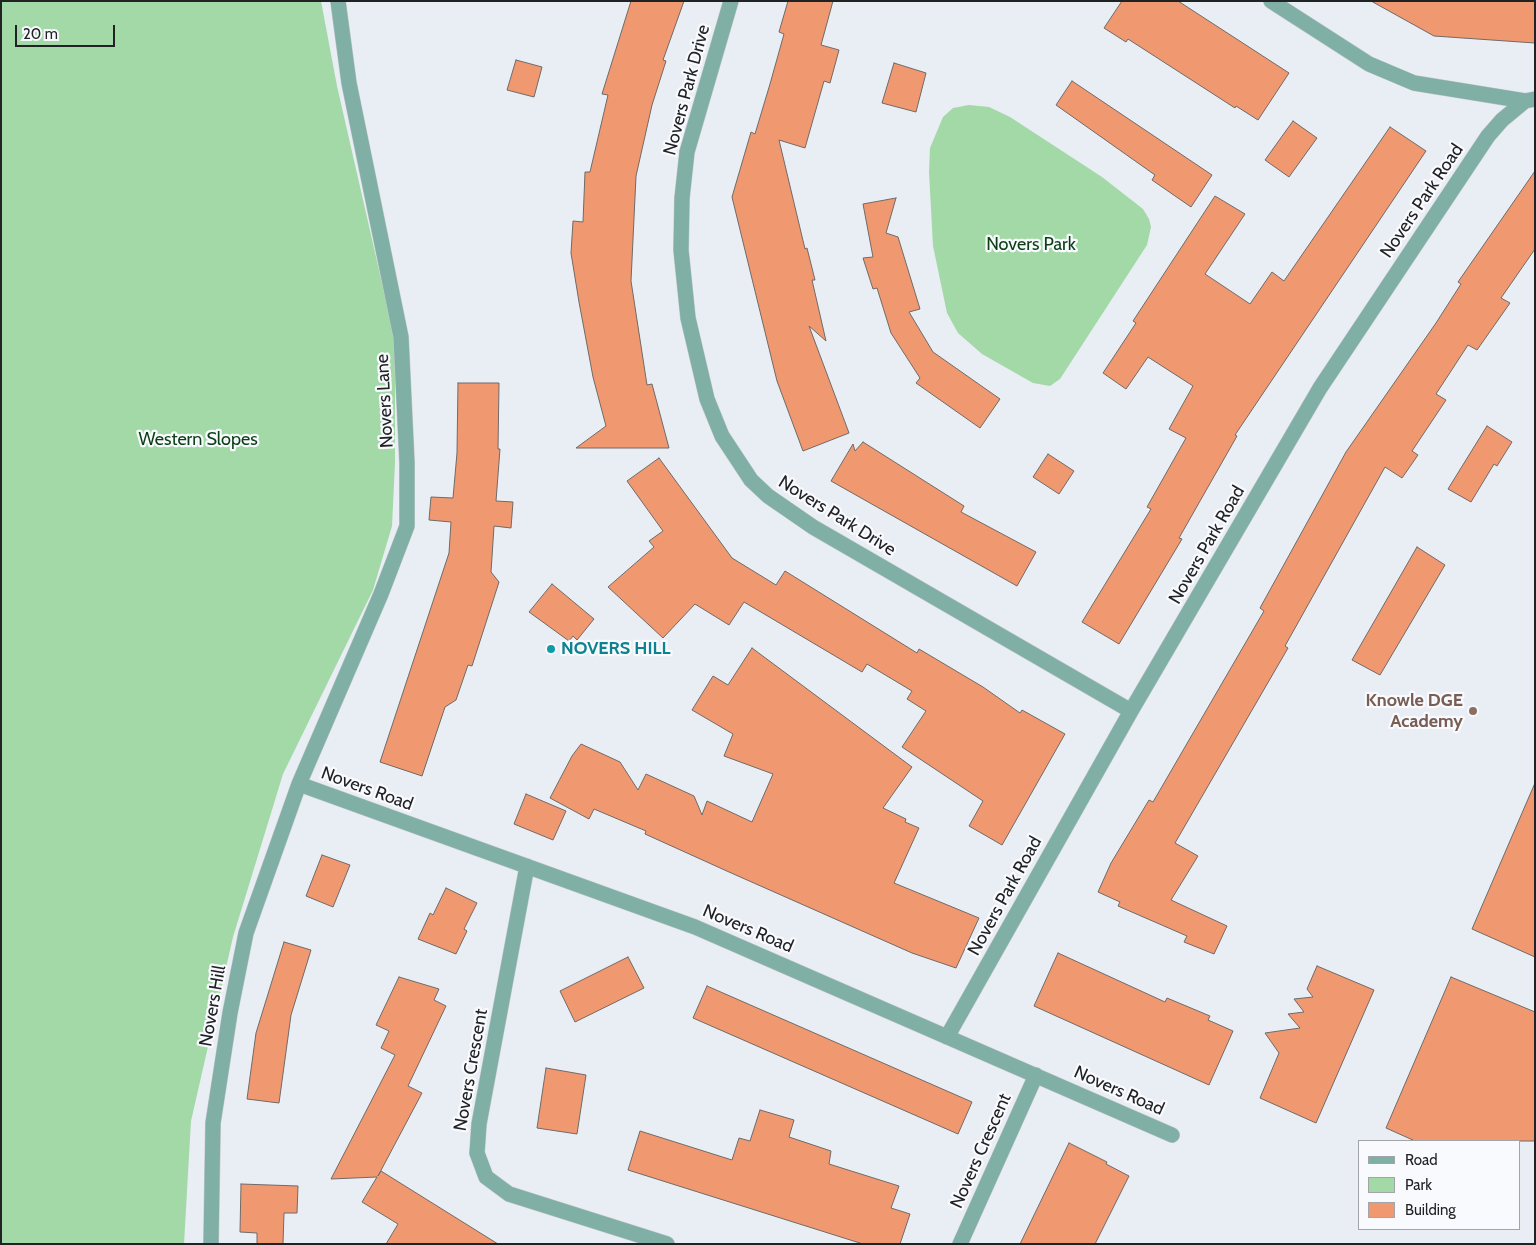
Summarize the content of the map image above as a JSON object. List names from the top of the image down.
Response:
{
  "streets": {
    "street": [
      "Novers Park Drive",
      "Novers Park Road",
      "Novers Lane",
      "Novers Road",
      "Novers Hill",
      "Novers Crescent"
    ]
  },
  "crossings": [
    ["Novers Park Drive", "Novers Park Road"],
    ["Novers Park Road", "Novers Road"],
    ["Novers Lane", "Novers Road"],
    ["Novers Lane", "Novers Hill"],
    ["Novers Road", "Novers Hill"],
    ["Novers Road", "Novers Crescent"]
  ],
  "parks": ["Novers Park", "Western Slopes"],
  "places": ["NOVERS HILL", "Knowle DGE Academy"],
  "legend": ["Road", "Park", "Building"],
  "scale_bar": "20 m"
}
